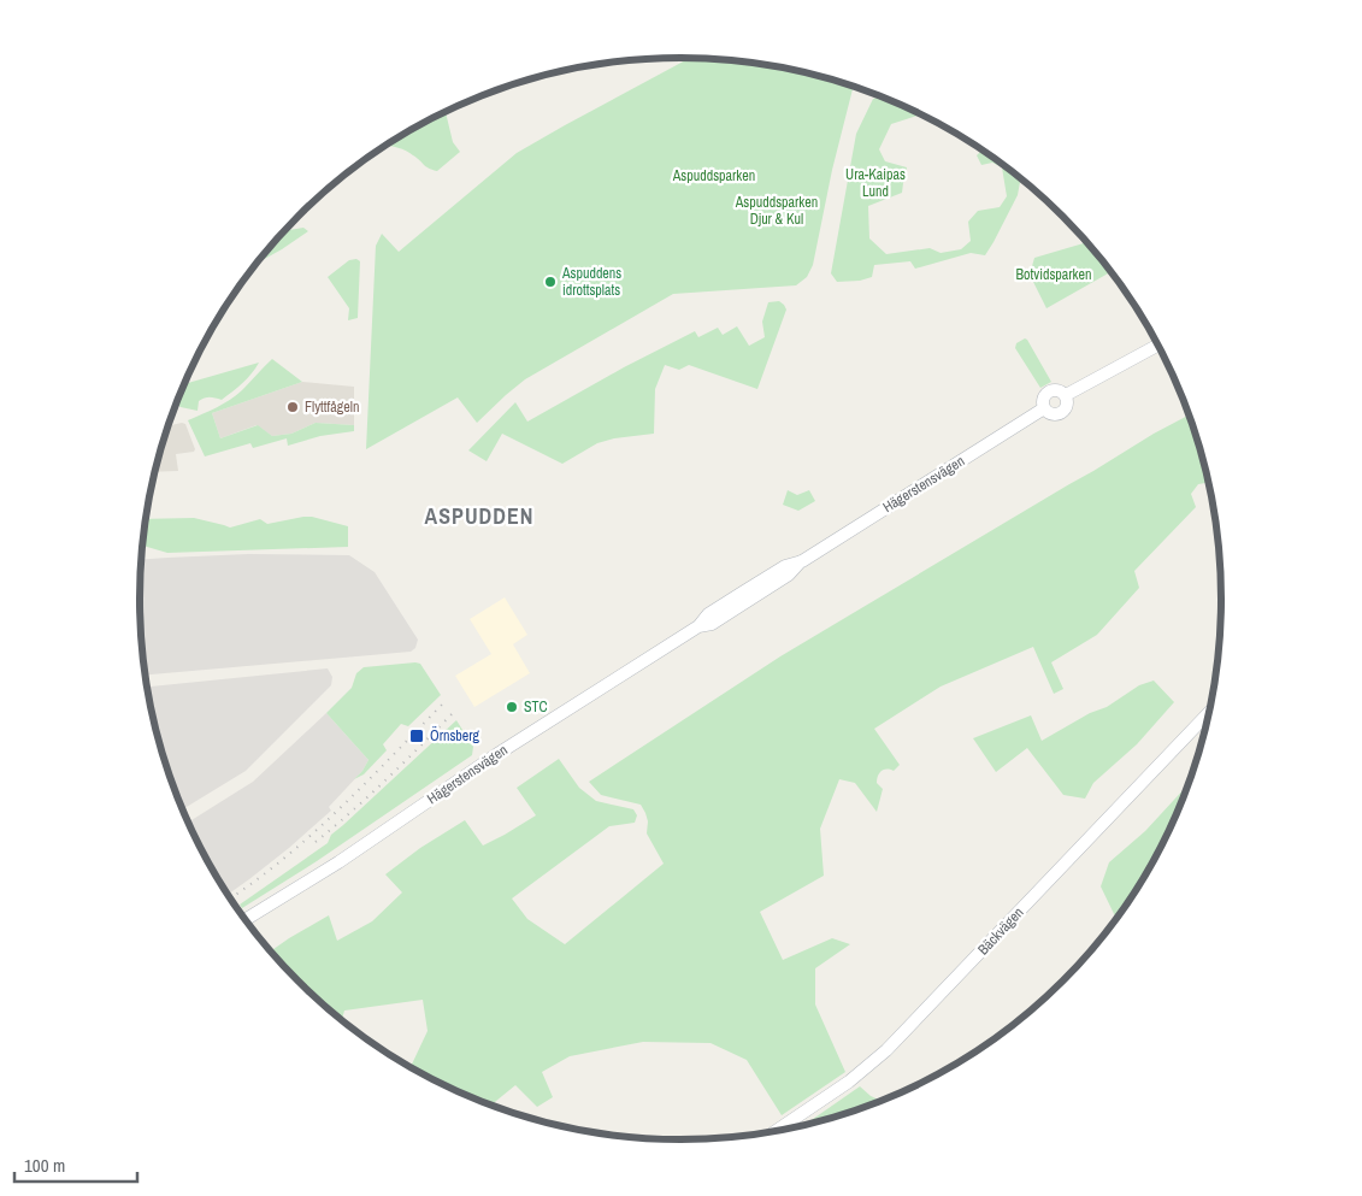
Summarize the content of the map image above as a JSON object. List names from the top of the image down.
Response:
{
  "streets": {
    "street": ["Hägerstensvägen", "Bäckvägen"]
  },
  "districts": ["ASPUDDEN"],
  "parks": [
    "Ura-Kaipas Lund",
    "Aspuddsparken",
    "Aspuddsparken Djur & Kul",
    "Botvidsparken"
  ],
  "places": {
    "other": ["Aspuddens idrottsplats", "Flyttfågeln", "STC"],
    "transit": ["Örnsberg"]
  },
  "scale_bar": "100 m"
}
